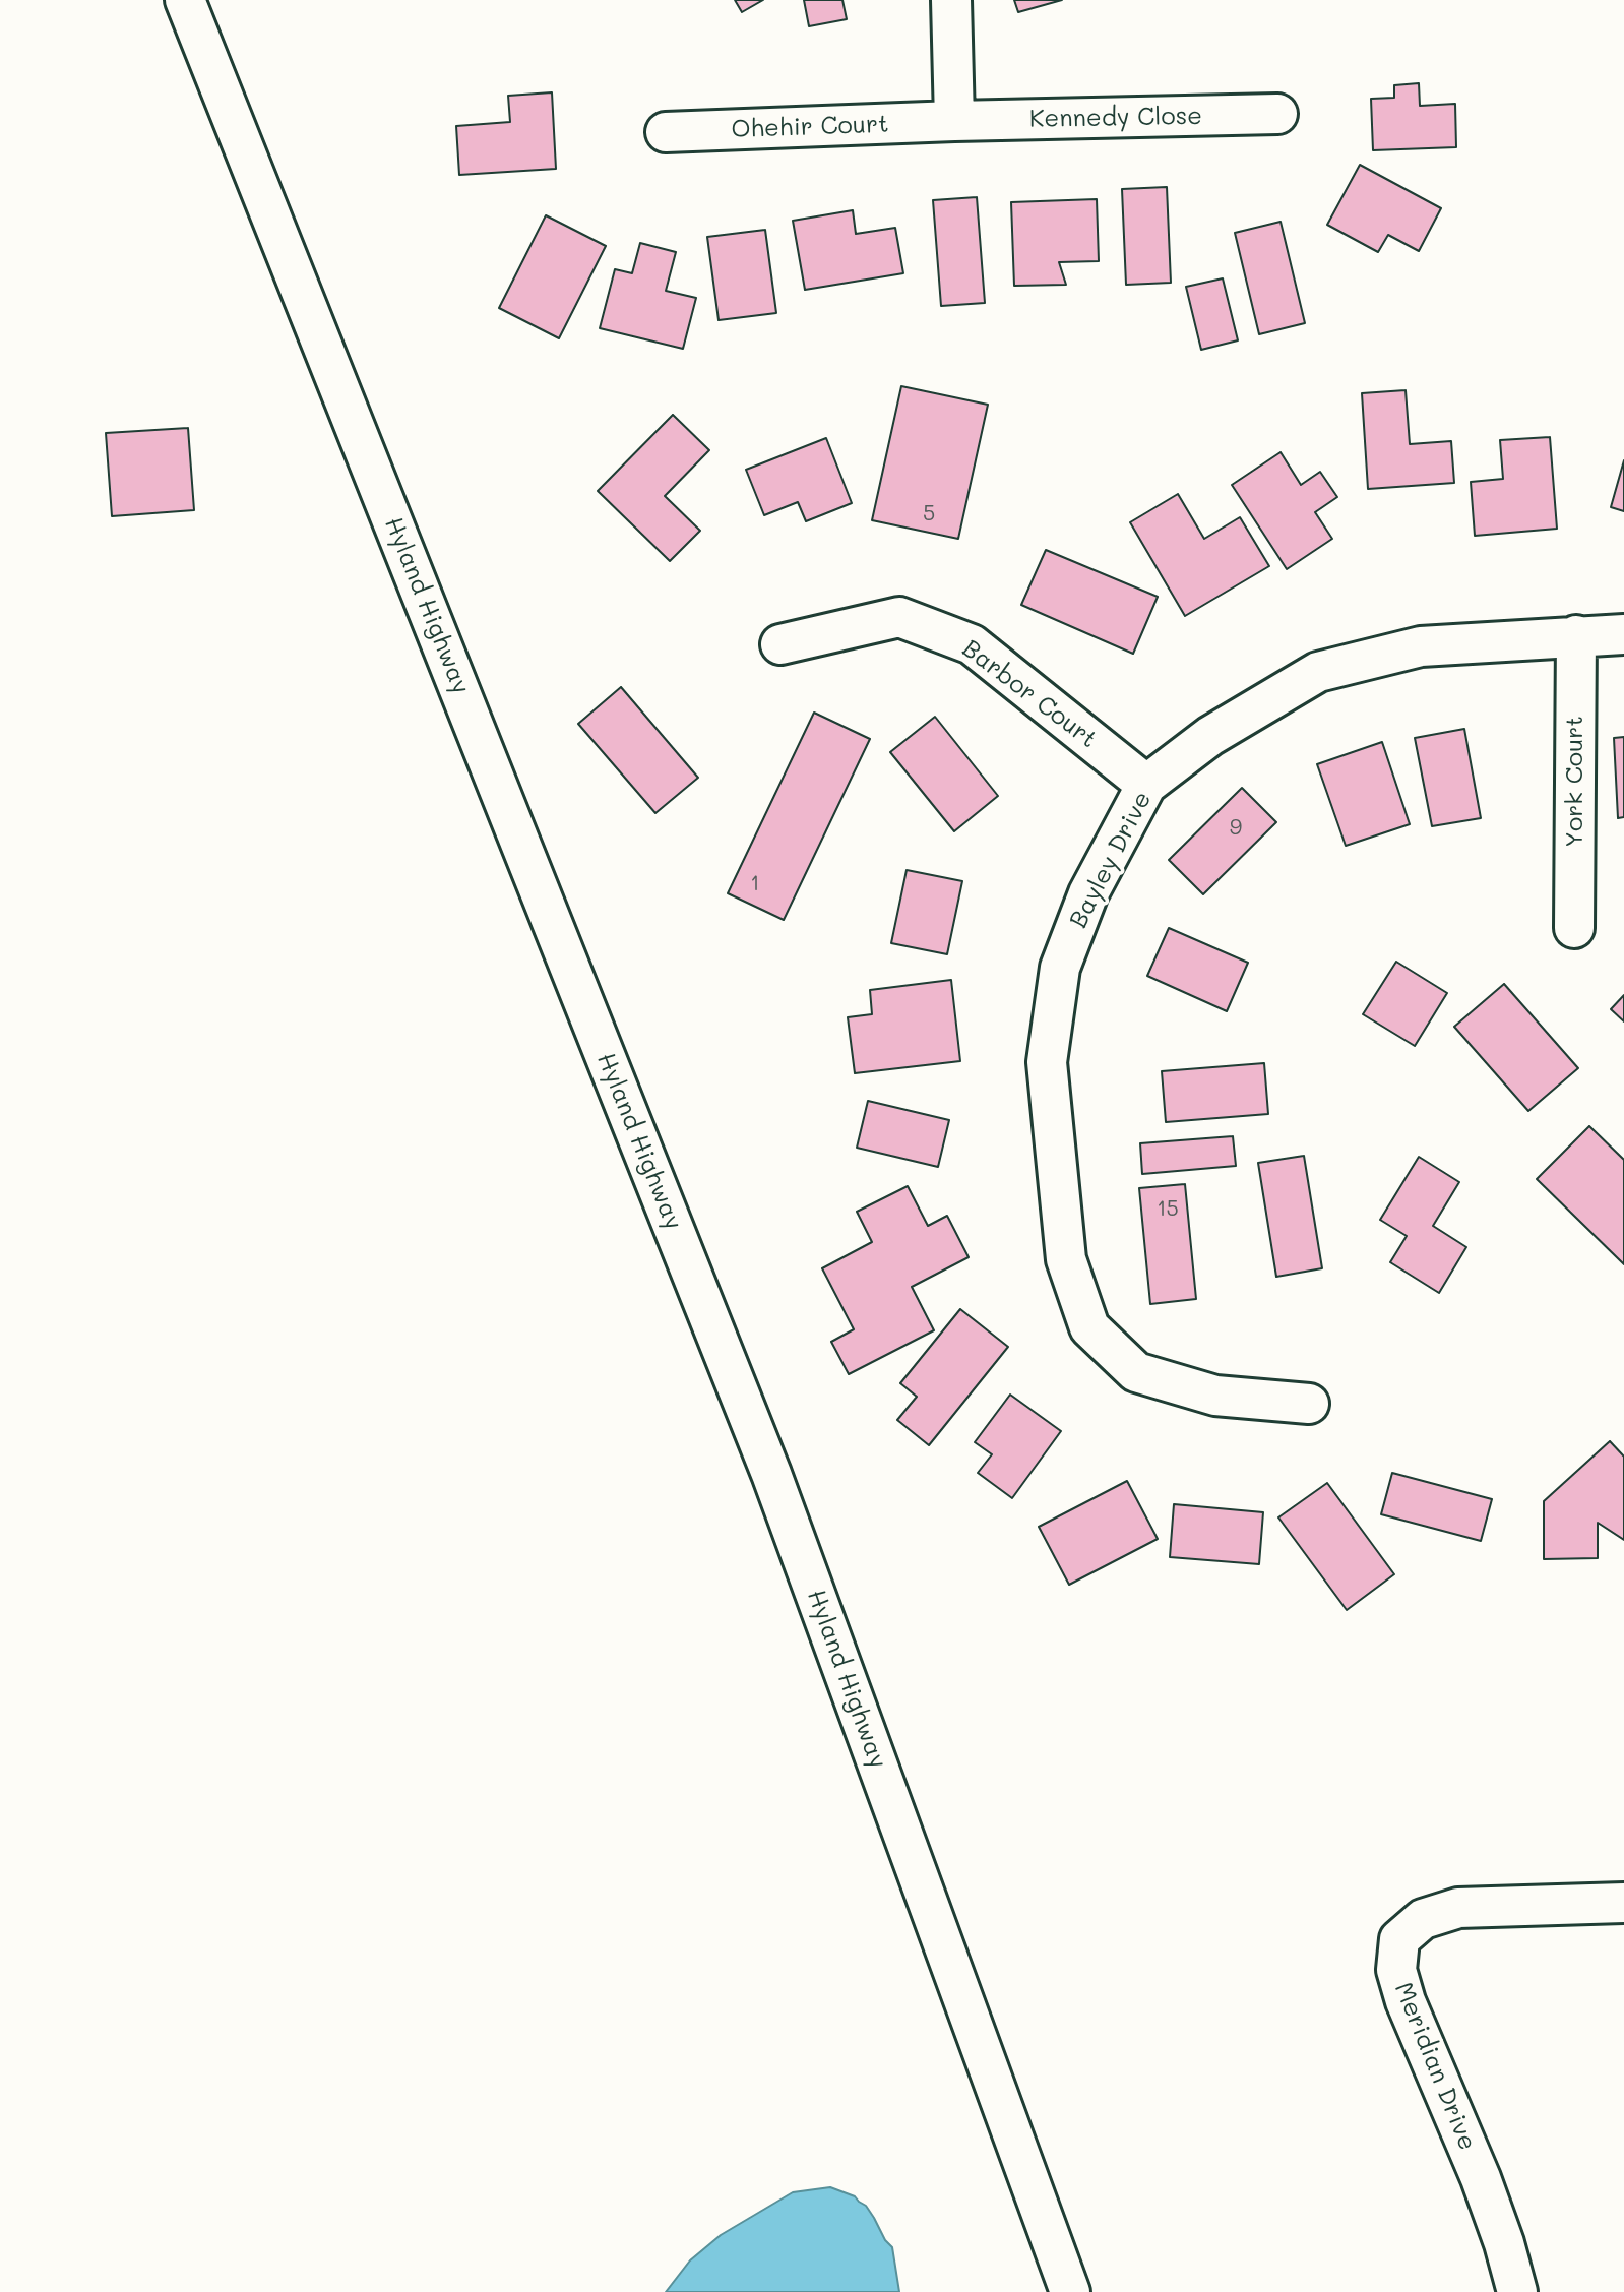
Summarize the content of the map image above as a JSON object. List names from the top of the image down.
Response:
{
  "streets": {
    "street": [
      "Kennedy Close",
      "Ohehir Court",
      "Hyland Highway",
      "Barbor Court",
      "York Court",
      "Bayley Drive",
      "Meridian Drive"
    ]
  },
  "crossings": [
    ["Kennedy Close", "Ohehir Court"],
    ["Barbor Court", "Bayley Drive"],
    ["York Court", "Bayley Drive"]
  ],
  "house_numbers": [
    "5",
    "9",
    "1",
    "15"
  ]
}
